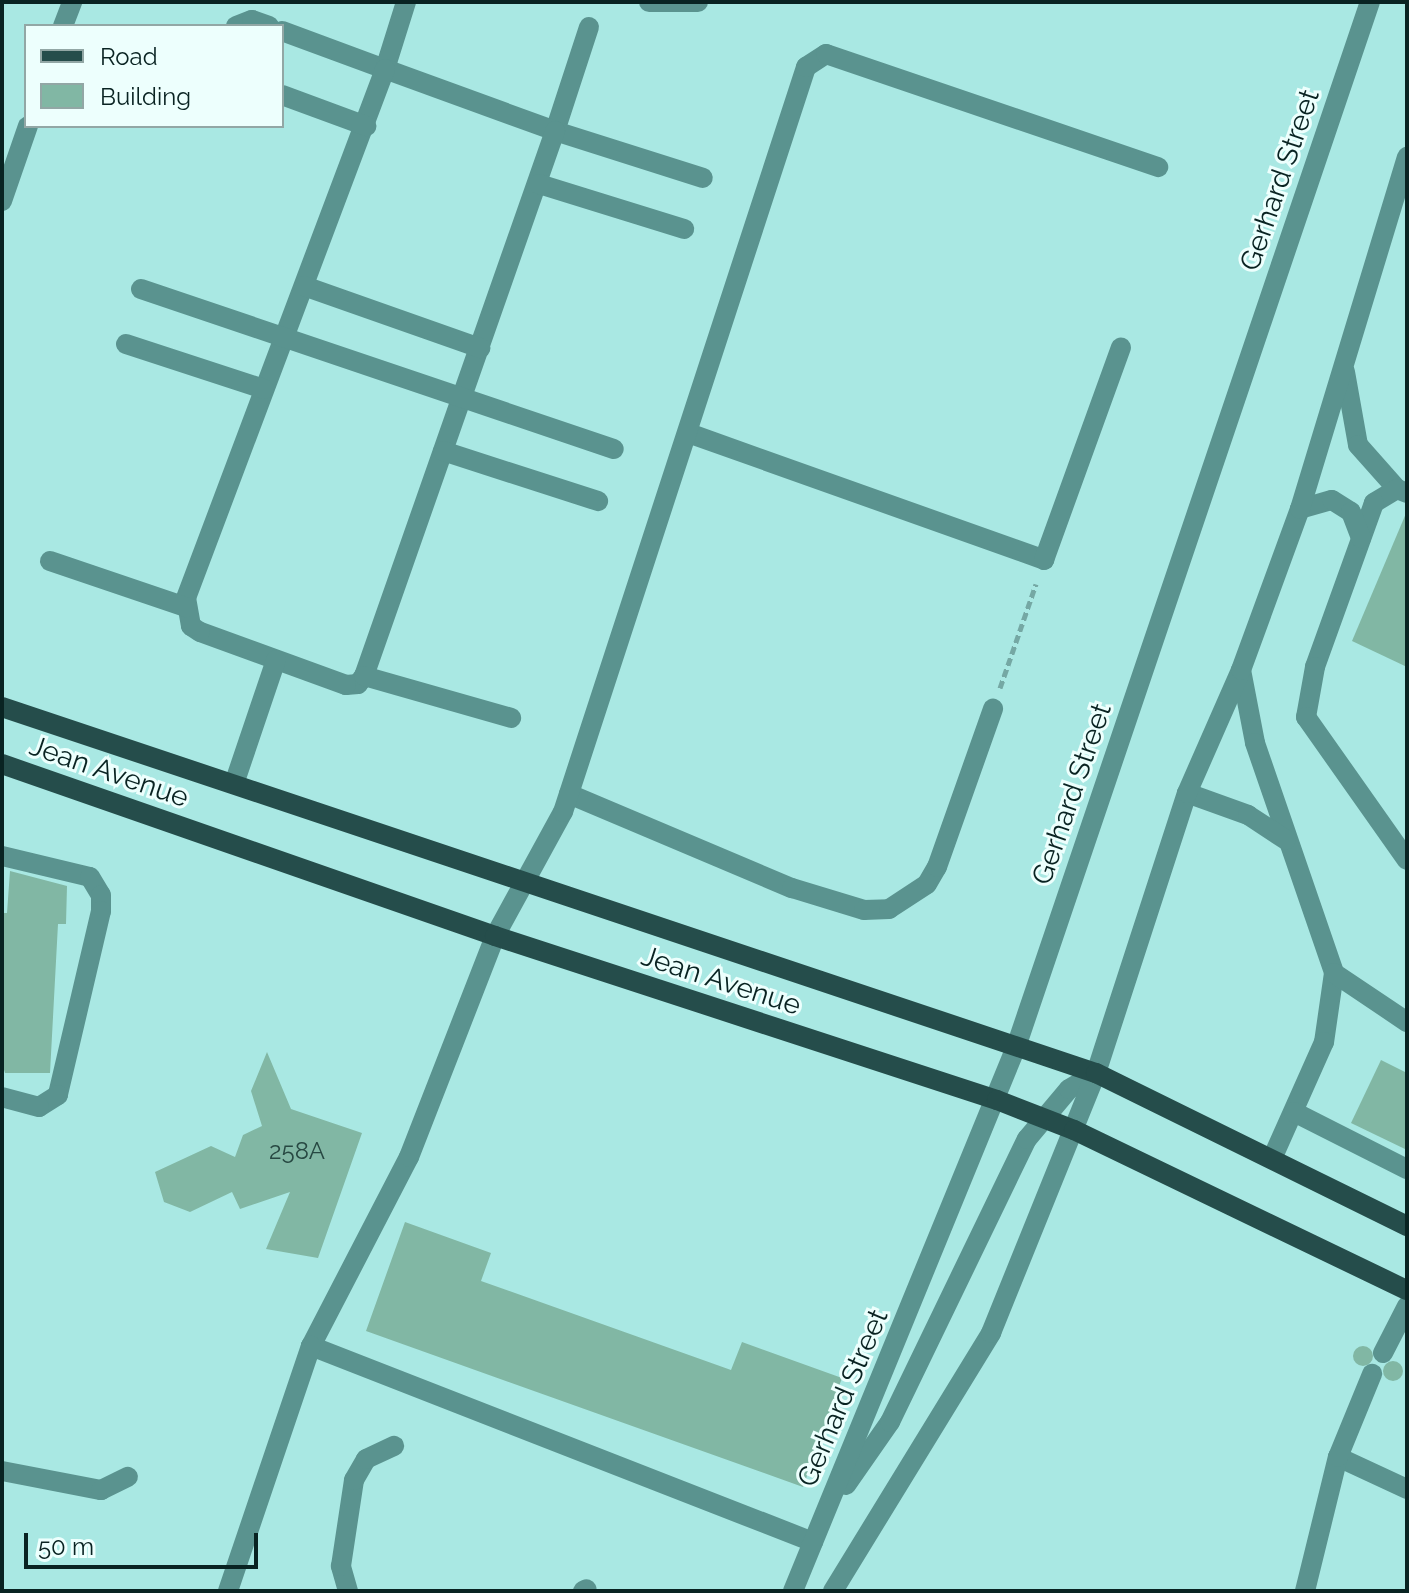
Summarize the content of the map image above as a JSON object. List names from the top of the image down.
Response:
{
  "streets": {
    "main road": ["Jean Avenue"],
    "street": ["Gerhard Street"]
  },
  "crossings": [
    ["Gerhard Street", "Jean Avenue"]
  ],
  "house_numbers": ["258A"],
  "legend": ["Road", "Building"],
  "scale_bar": "50 m"
}
